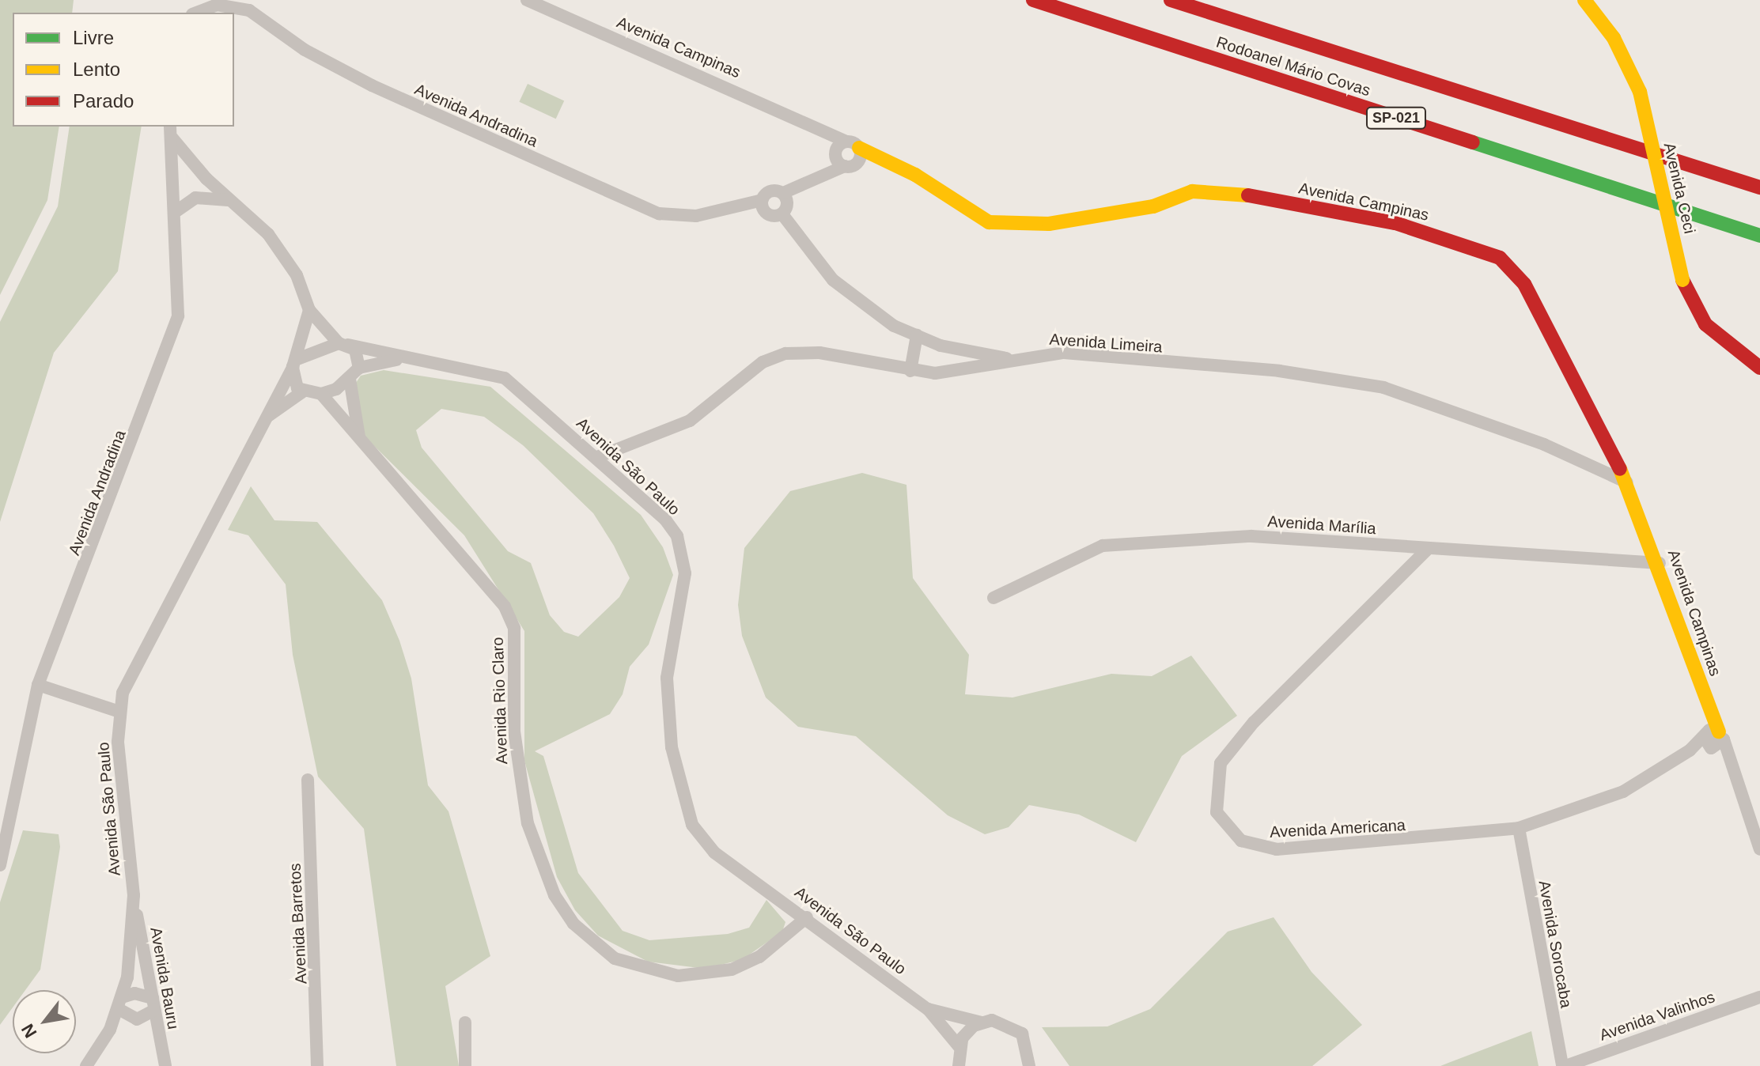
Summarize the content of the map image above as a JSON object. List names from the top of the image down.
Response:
{
  "streets": {
    "main road": [
      "Avenida Campinas",
      "Rodoanel Mário Covas",
      "SP-021",
      "Avenida Ceci"
    ],
    "street": [
      "Avenida Andradina",
      "Avenida Limeira",
      "Avenida São Paulo",
      "Avenida Marília",
      "Avenida Rio Claro",
      "Avenida Americana",
      "Avenida Barretos",
      "Avenida Sorocaba",
      "Avenida Bauru",
      "Avenida Valinhos"
    ]
  },
  "crossings": [
    ["Avenida Campinas", "Avenida Limeira"],
    ["Avenida Campinas", "Avenida Marília"],
    ["Avenida Campinas", "Avenida Americana"],
    ["Avenida Limeira", "Avenida São Paulo"],
    ["Avenida São Paulo", "Avenida Rio Claro"],
    ["Avenida São Paulo", "Avenida Bauru"],
    ["Avenida Marília", "Avenida Americana"],
    ["Avenida Americana", "Avenida Sorocaba"],
    ["Avenida Sorocaba", "Avenida Valinhos"]
  ],
  "legend": ["Livre", "Lento", "Parado"],
  "north": "bottom left"
}
